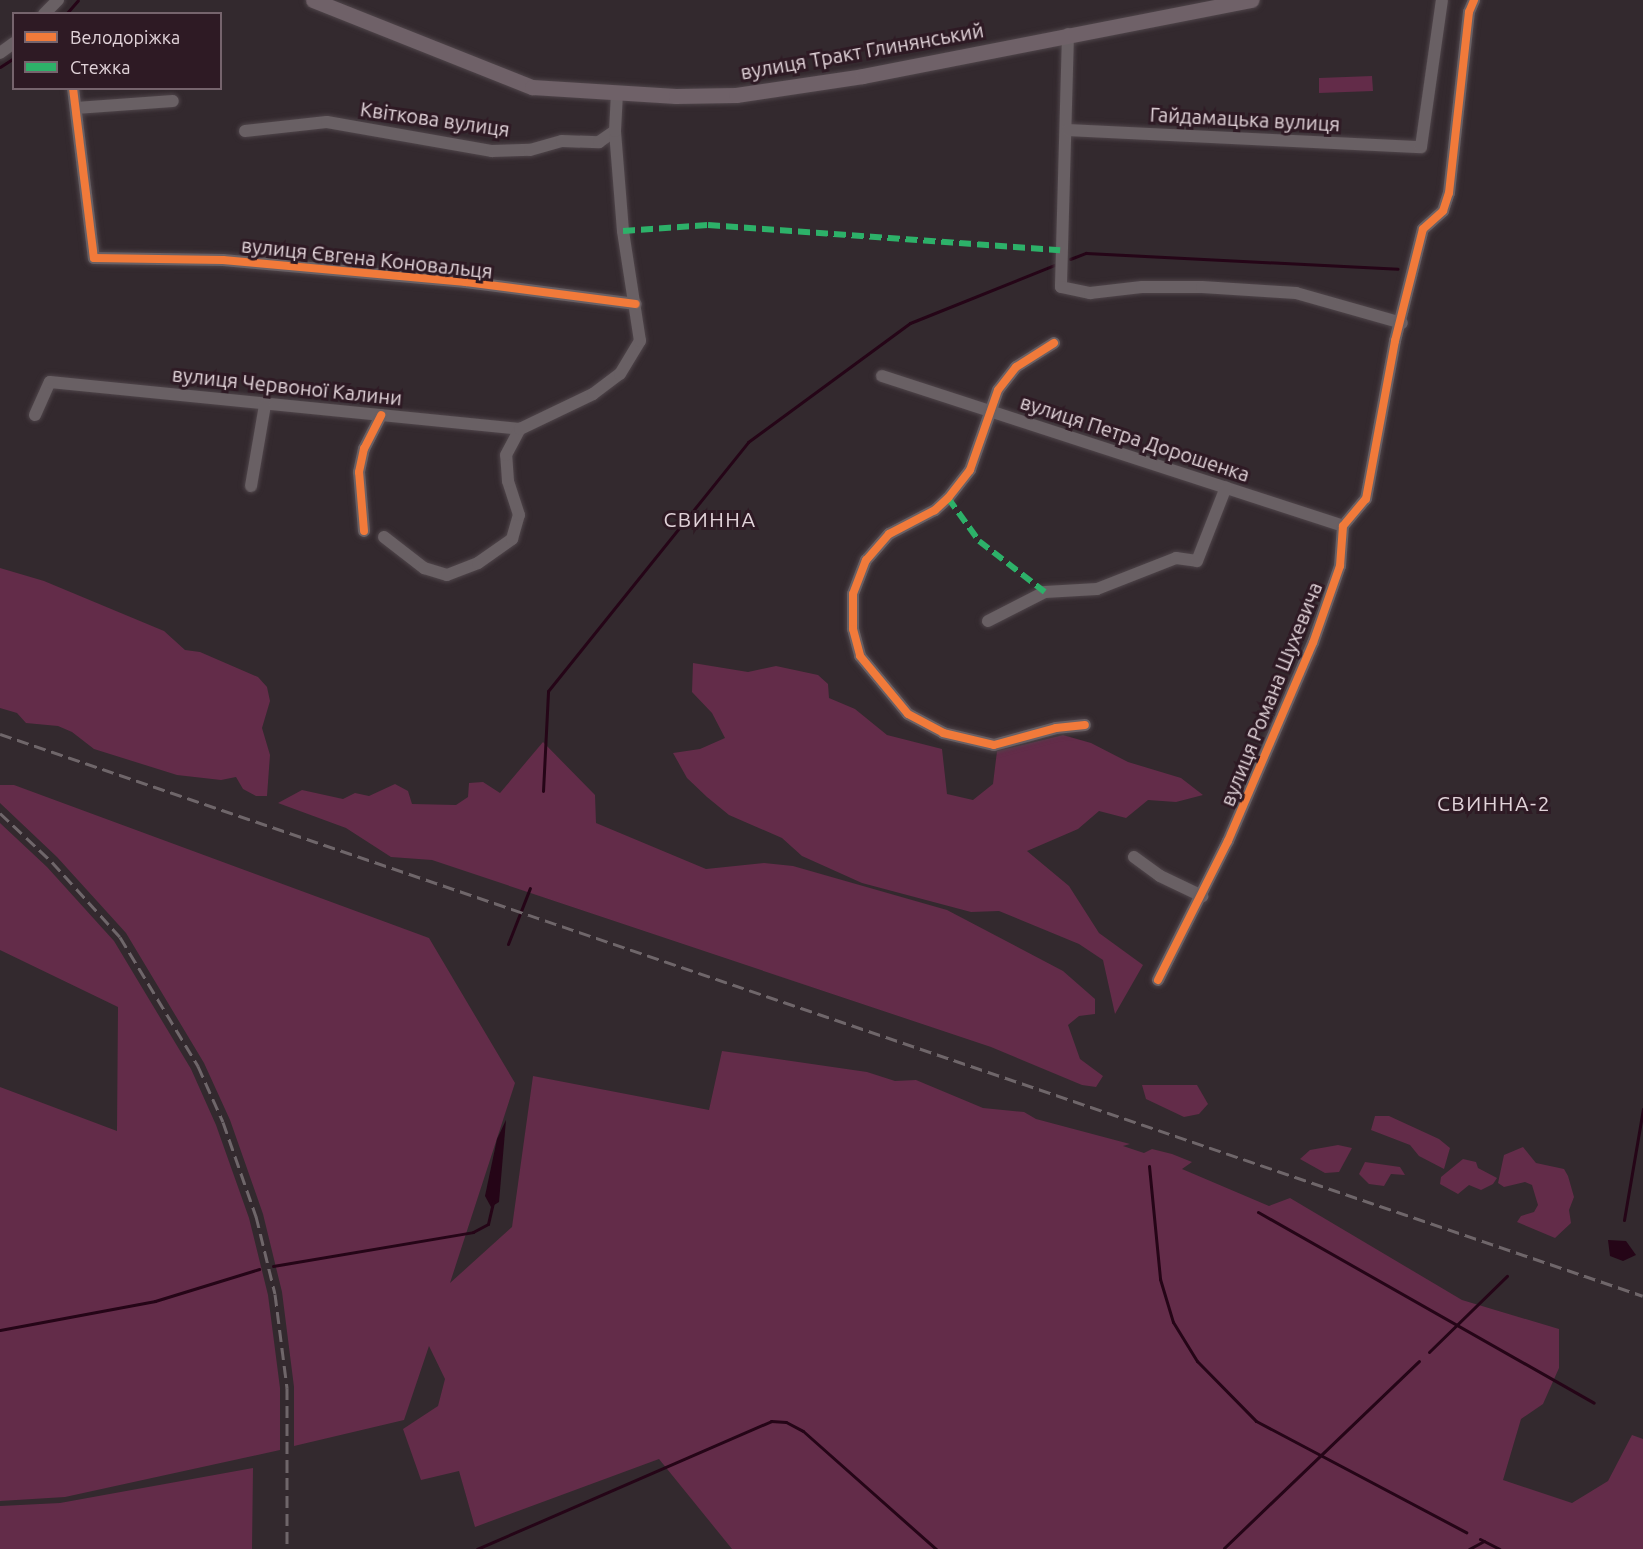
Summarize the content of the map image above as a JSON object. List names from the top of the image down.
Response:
{
  "streets": {
    "main road": ["вулиця Тракт Глинянський"],
    "street": [
      "Квіткова вулиця",
      "Гайдамацька вулиця",
      "вулиця Євгена Коновальця",
      "вулиця Червоної Калини",
      "вулиця Петра Дорошенка",
      "вулиця Романа Шухевича"
    ]
  },
  "crossings": [
    ["вулиця Петра Дорошенка", "вулиця Романа Шухевича"]
  ],
  "districts": ["СВИННА", "СВИННА-2"],
  "legend": ["Велодоріжка", "Стежка"]
}
